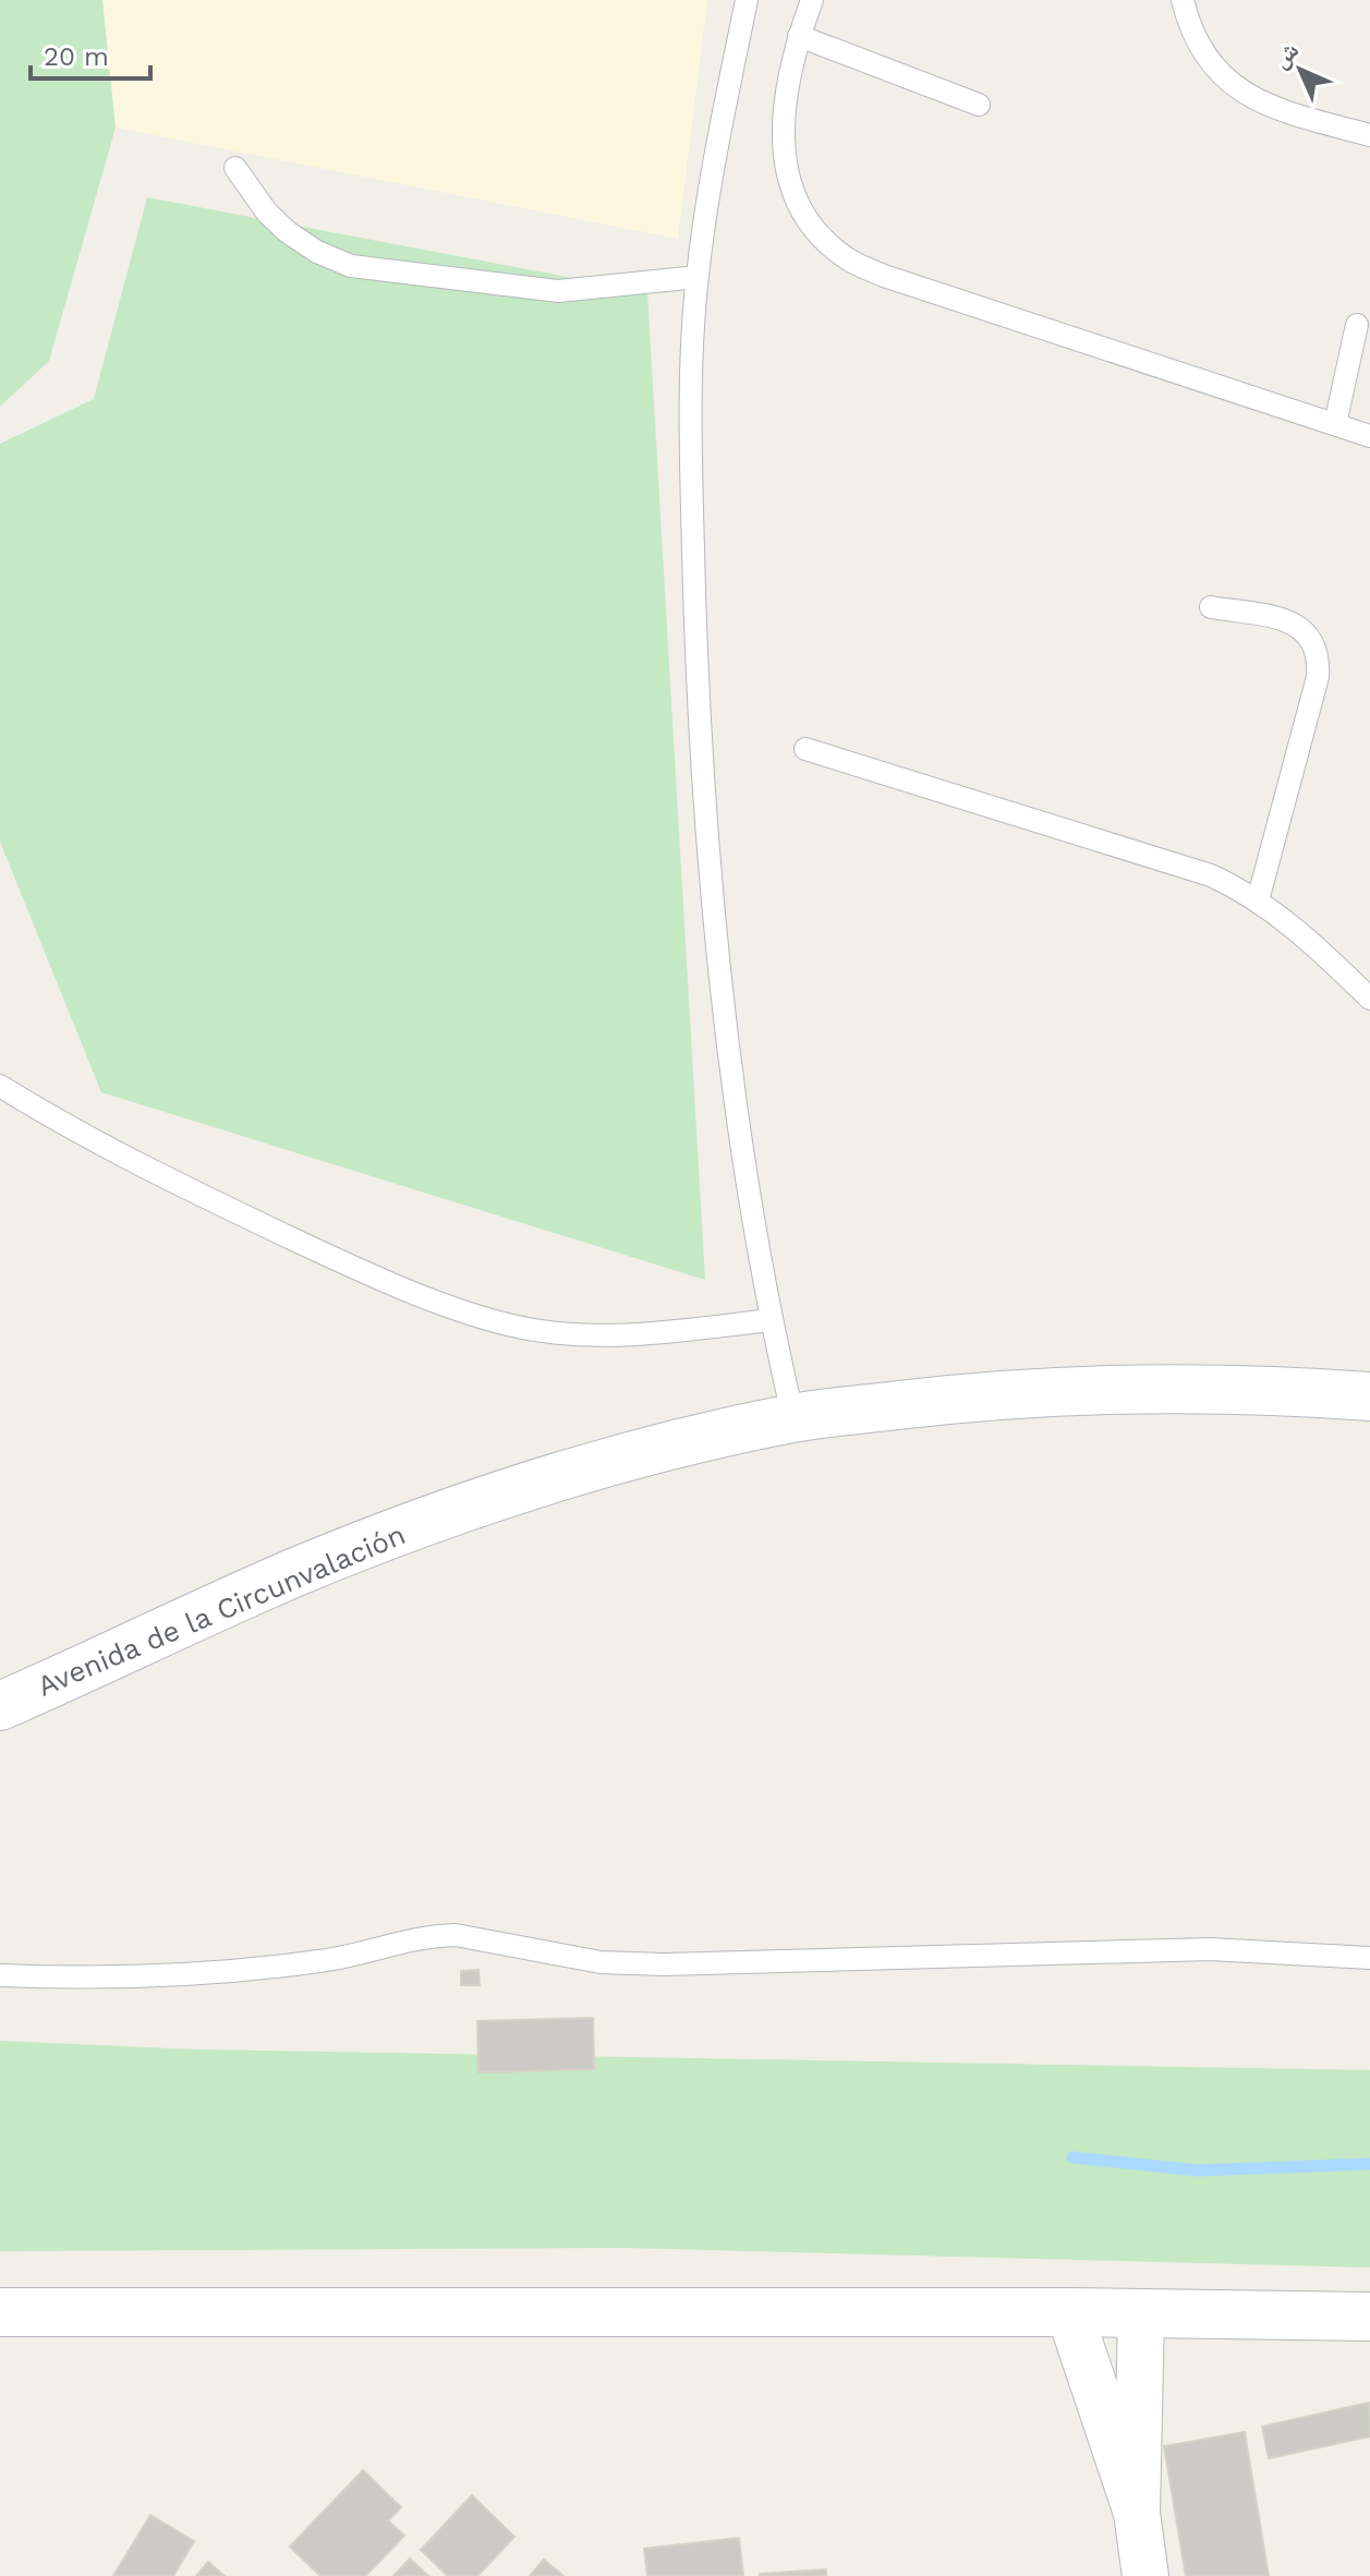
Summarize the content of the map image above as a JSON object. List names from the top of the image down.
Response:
{
  "streets": {
    "main road": ["Avenida de la Circunvalación"]
  },
  "scale_bar": "20 m",
  "north": "top left"
}
